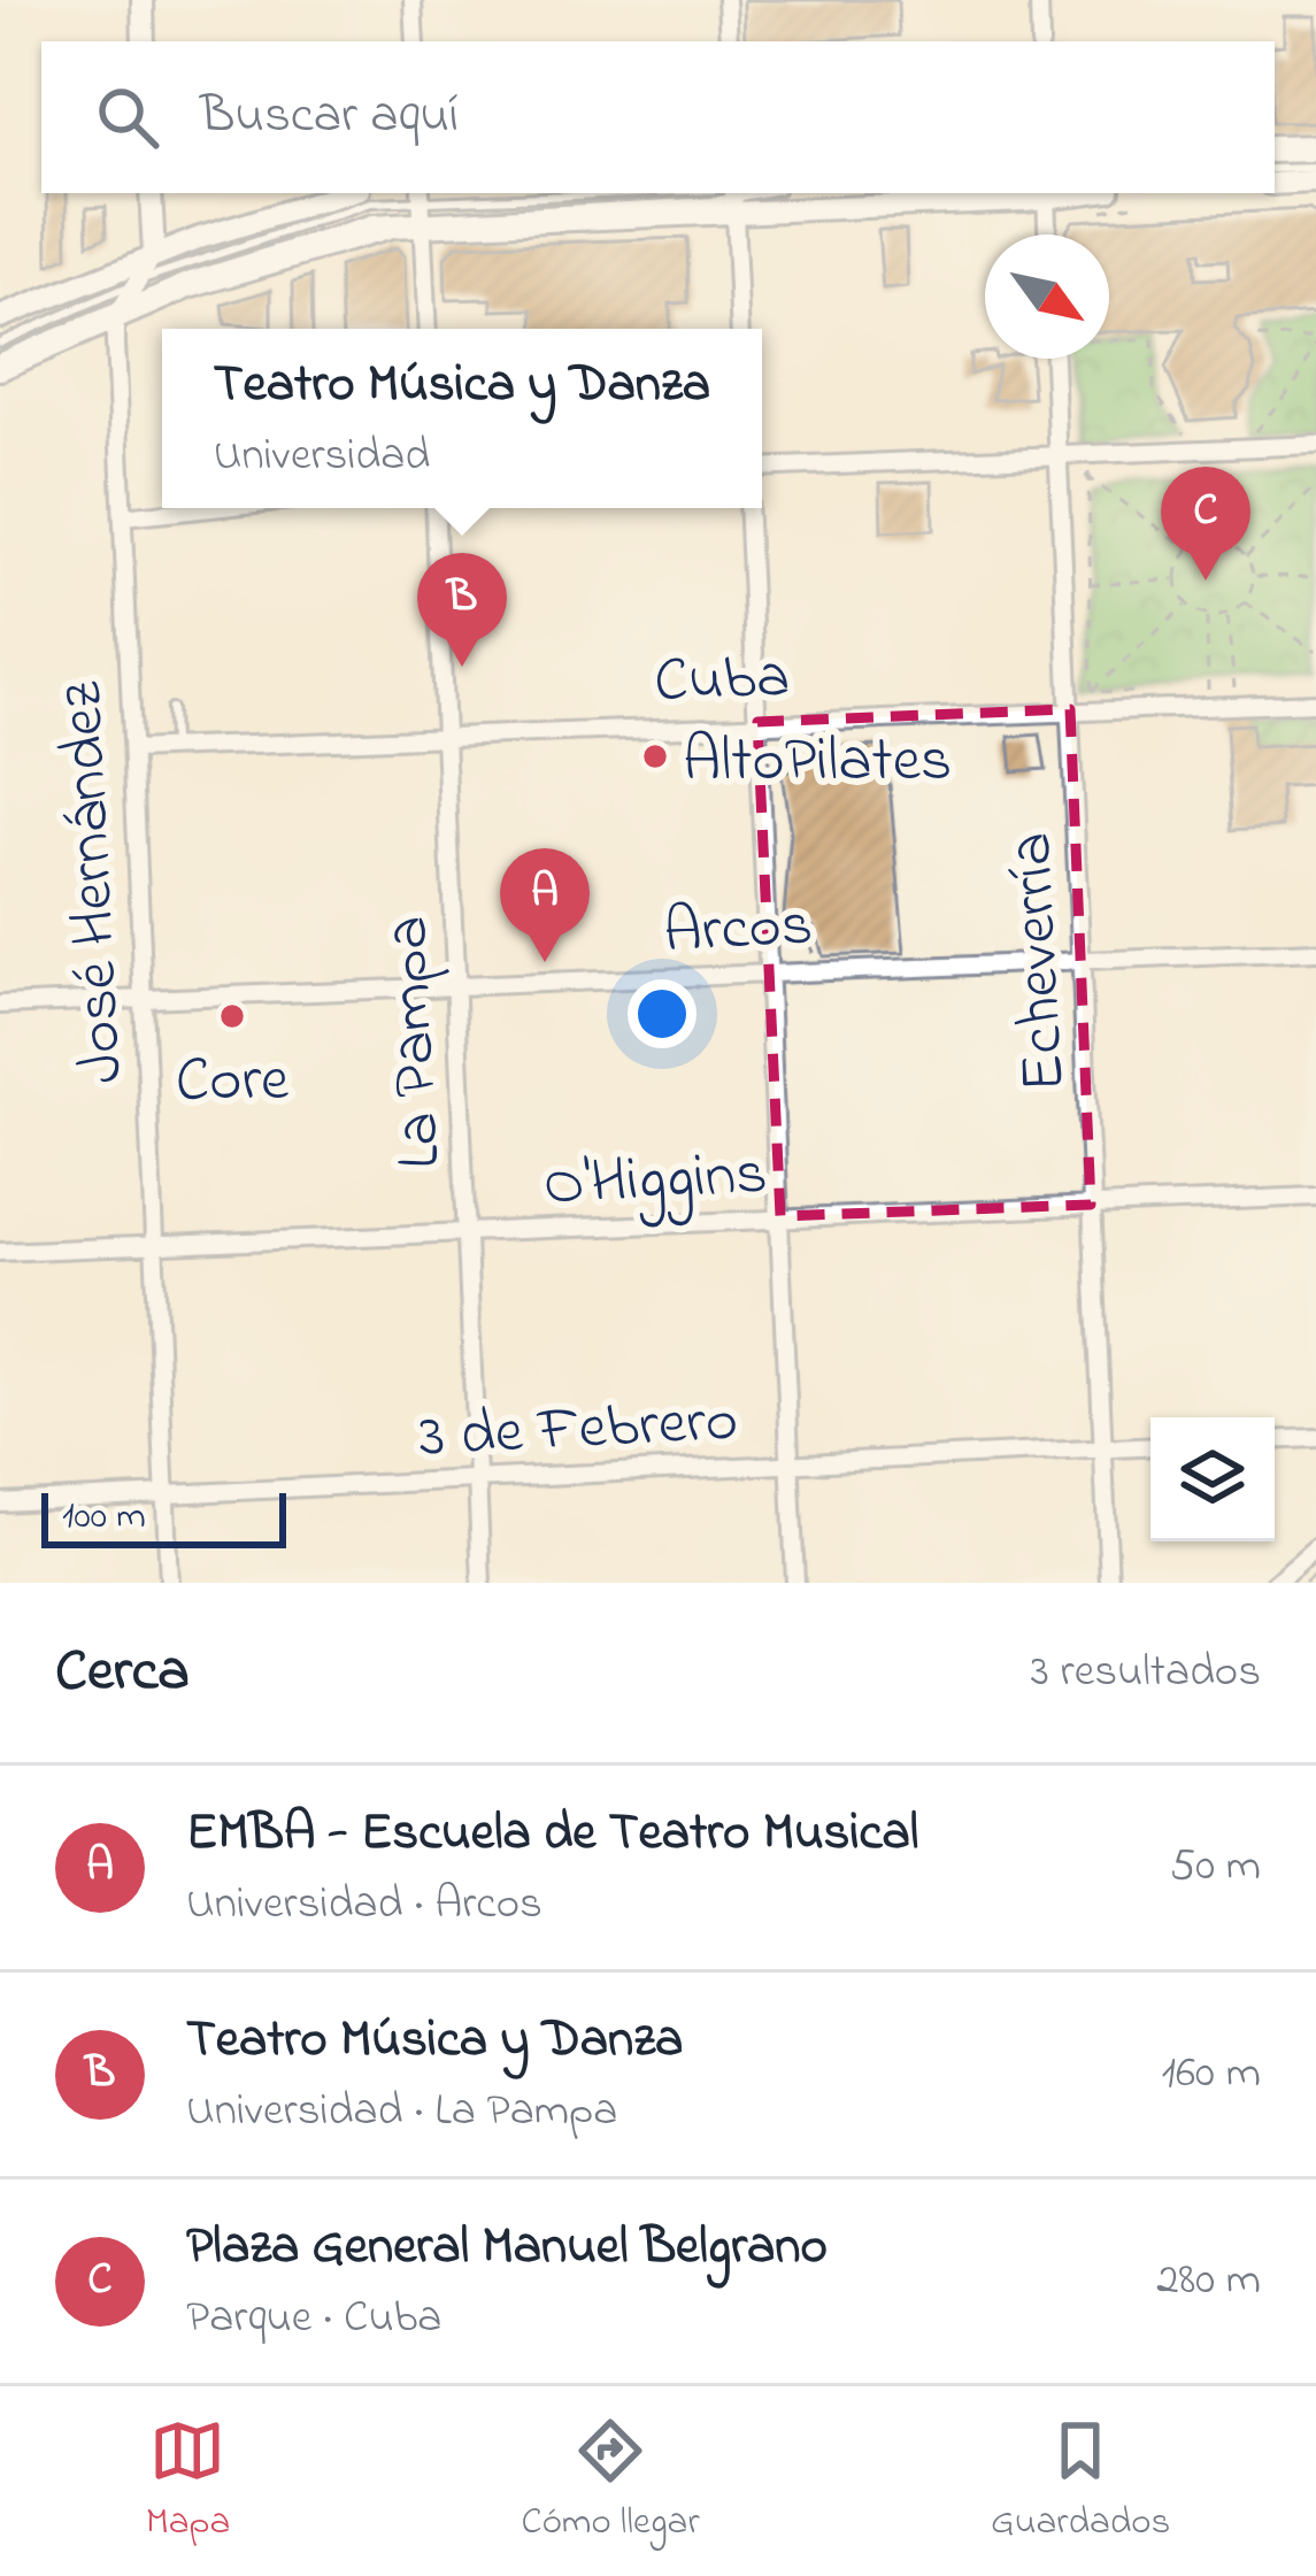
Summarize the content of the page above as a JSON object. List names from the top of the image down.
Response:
{
  "streets": {
    "street": [
      "Cuba",
      "José Hernández",
      "Arcos",
      "Echeverría",
      "La Pampa",
      "O'Higgins",
      "3 de Febrero"
    ]
  },
  "crossings": [
    ["Cuba", "José Hernández"],
    ["Cuba", "Echeverría"],
    ["Cuba", "La Pampa"],
    ["José Hernández", "Arcos"],
    ["José Hernández", "O'Higgins"],
    ["José Hernández", "3 de Febrero"],
    ["Arcos", "Echeverría"],
    ["Arcos", "La Pampa"],
    ["Echeverría", "O'Higgins"],
    ["Echeverría", "3 de Febrero"],
    ["La Pampa", "O'Higgins"],
    ["La Pampa", "3 de Febrero"]
  ],
  "places": ["AltoPilates", "Core"],
  "scale_bar": "100 m",
  "north": "bottom right",
  "page": {
    "search": "Buscar aquí",
    "popup": ["Teatro Música y Danza", "Universidad"],
    "pins": ["C", "B", "A"],
    "scale": "100 m",
    "heading": ["Cerca", "3 resultados"],
    "list": [
      {
        "mark": "A",
        "name": "EMBA - Escuela de Teatro Musical",
        "note": "Universidad · Arcos",
        "value": "50 m"
      },
      {
        "mark": "B",
        "name": "Teatro Música y Danza",
        "note": "Universidad · La Pampa",
        "value": "160 m"
      },
      {
        "mark": "C",
        "name": "Plaza General Manuel Belgrano",
        "note": "Parque · Cuba",
        "value": "280 m"
      }
    ],
    "nav": ["Mapa", "Cómo llegar", "Guardados"]
  }
}
